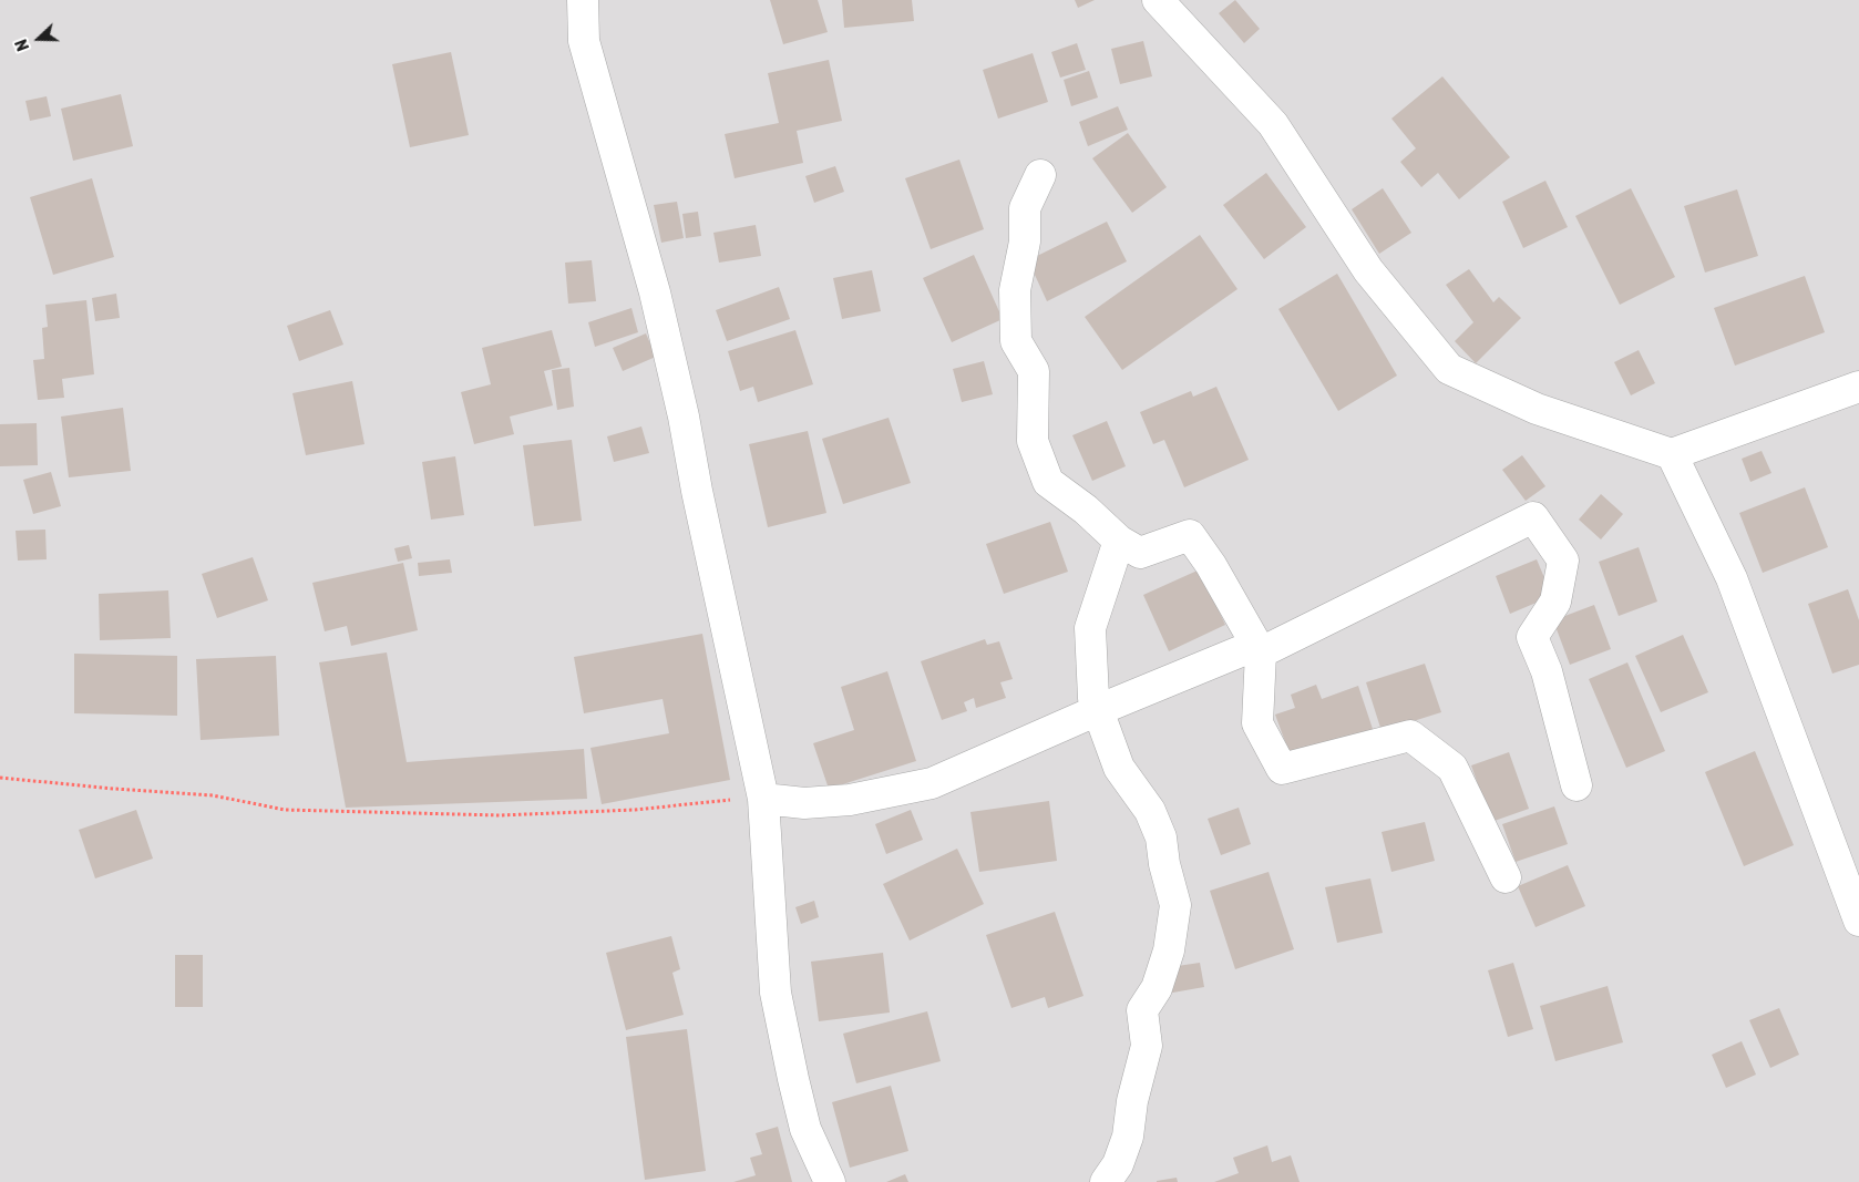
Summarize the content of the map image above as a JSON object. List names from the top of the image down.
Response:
{
  "north": "left"
}
